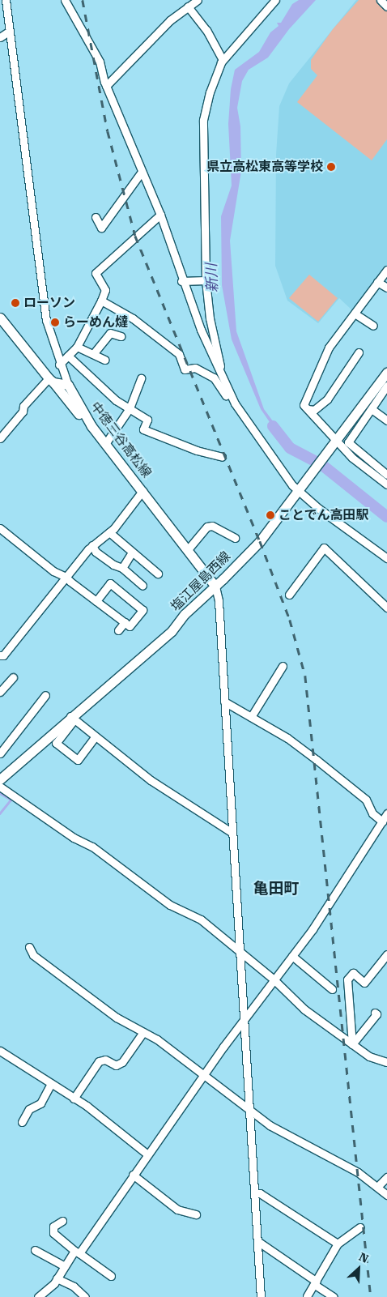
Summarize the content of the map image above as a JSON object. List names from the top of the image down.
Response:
{
  "streets": {
    "main road": ["中徳三谷高松線", "塩江屋島西線"]
  },
  "crossings": [
    ["中徳三谷高松線", "塩江屋島西線"]
  ],
  "districts": ["亀田町"],
  "water": ["新川"],
  "places": [
    "県立高松東高等学校",
    "ローソン",
    "らーめん燵",
    "ことでん高田駅"
  ],
  "north": "top right"
}
